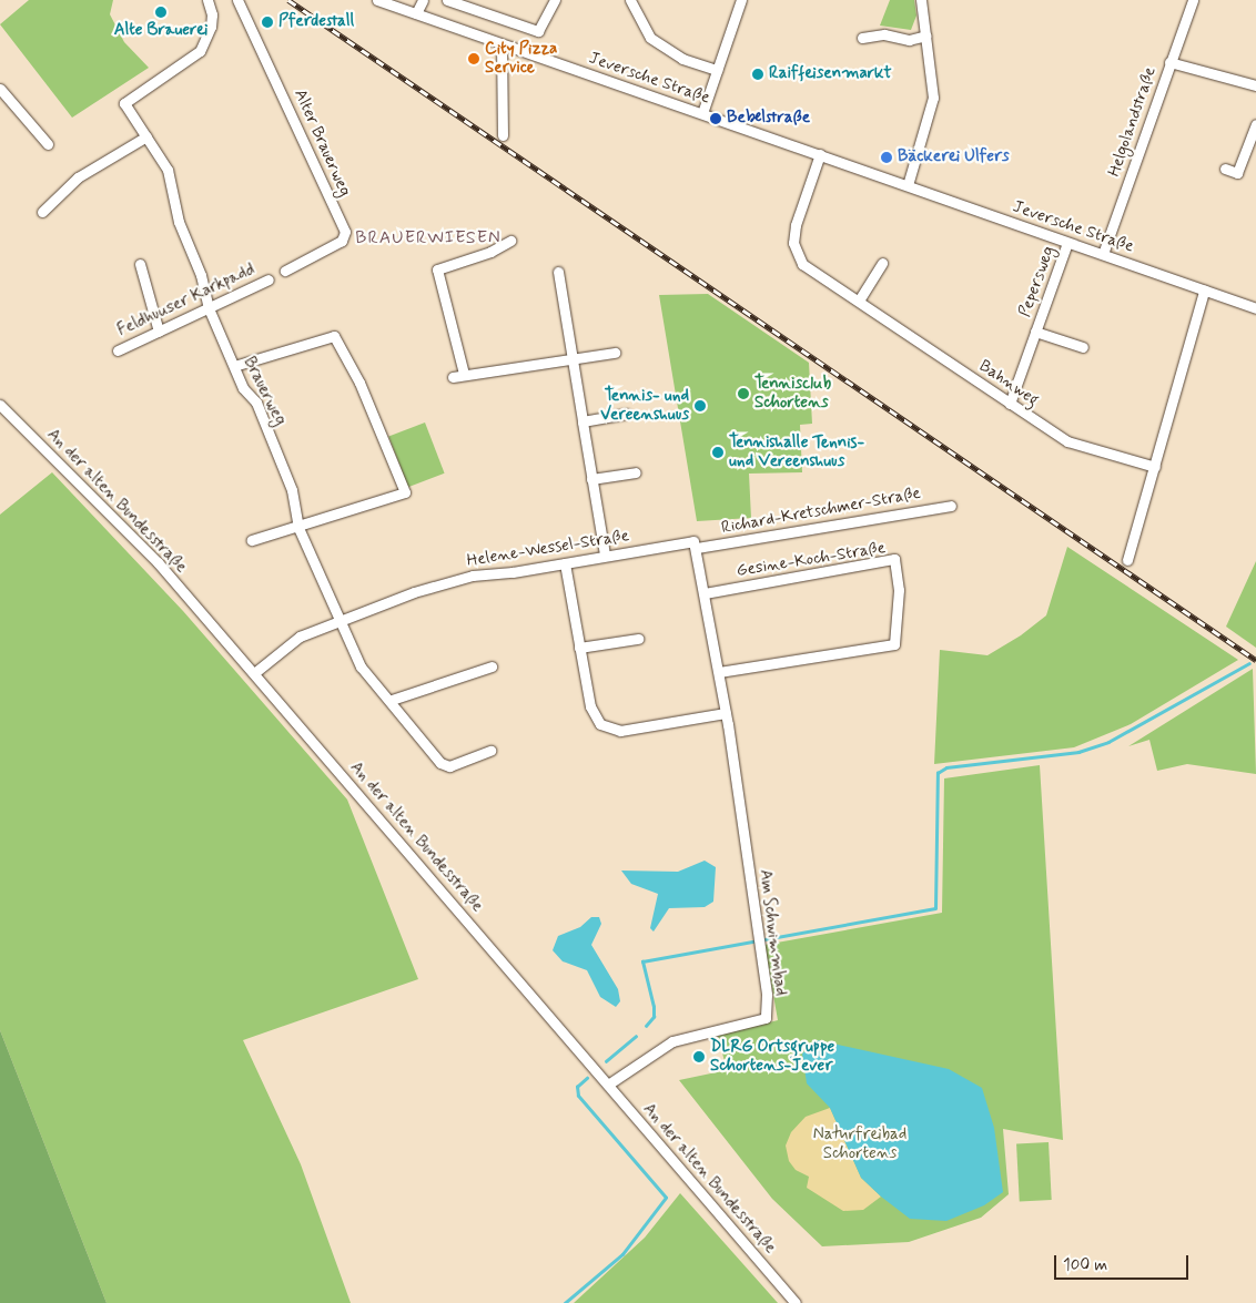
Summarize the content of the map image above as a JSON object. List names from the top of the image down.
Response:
{
  "streets": {
    "street": [
      "Jeversche Straße",
      "Helgolandstraße",
      "Alter Brauerweg",
      "Pepersweg",
      "Feldhuuser Karkpadd",
      "Bahnweg",
      "Brauerweg",
      "An der alten Bundesstraße",
      "Richard-Kretschmer-Straße",
      "Helene-Wessel-Straße",
      "Gesine-Koch-Straße",
      "Am Schwimmbad"
    ]
  },
  "crossings": [
    ["Jeversche Straße", "Helgolandstraße"],
    ["Jeversche Straße", "Pepersweg"],
    ["Jeversche Straße", "Bahnweg"],
    ["Pepersweg", "Bahnweg"],
    ["Feldhuuser Karkpadd", "Brauerweg"],
    ["Brauerweg", "Helene-Wessel-Straße"],
    ["An der alten Bundesstraße", "Helene-Wessel-Straße"],
    ["An der alten Bundesstraße", "Am Schwimmbad"],
    ["Richard-Kretschmer-Straße", "Helene-Wessel-Straße"]
  ],
  "districts": ["BRAUERWIESEN"],
  "parks": ["Naturfreibad Schortens"],
  "places": [
    "Alte Brauerei",
    "Pferdestall",
    "City Pizza Service",
    "Raiffeisenmarkt",
    "Bebelstraße",
    "Bäckerei Ulfers",
    "Tennisclub Schortens",
    "Tennis- und Vereenshuus",
    "Tennishalle Tennis- und Vereenshuus",
    "DLRG Ortsgruppe Schortens-Jever"
  ],
  "scale_bar": "100 m"
}
